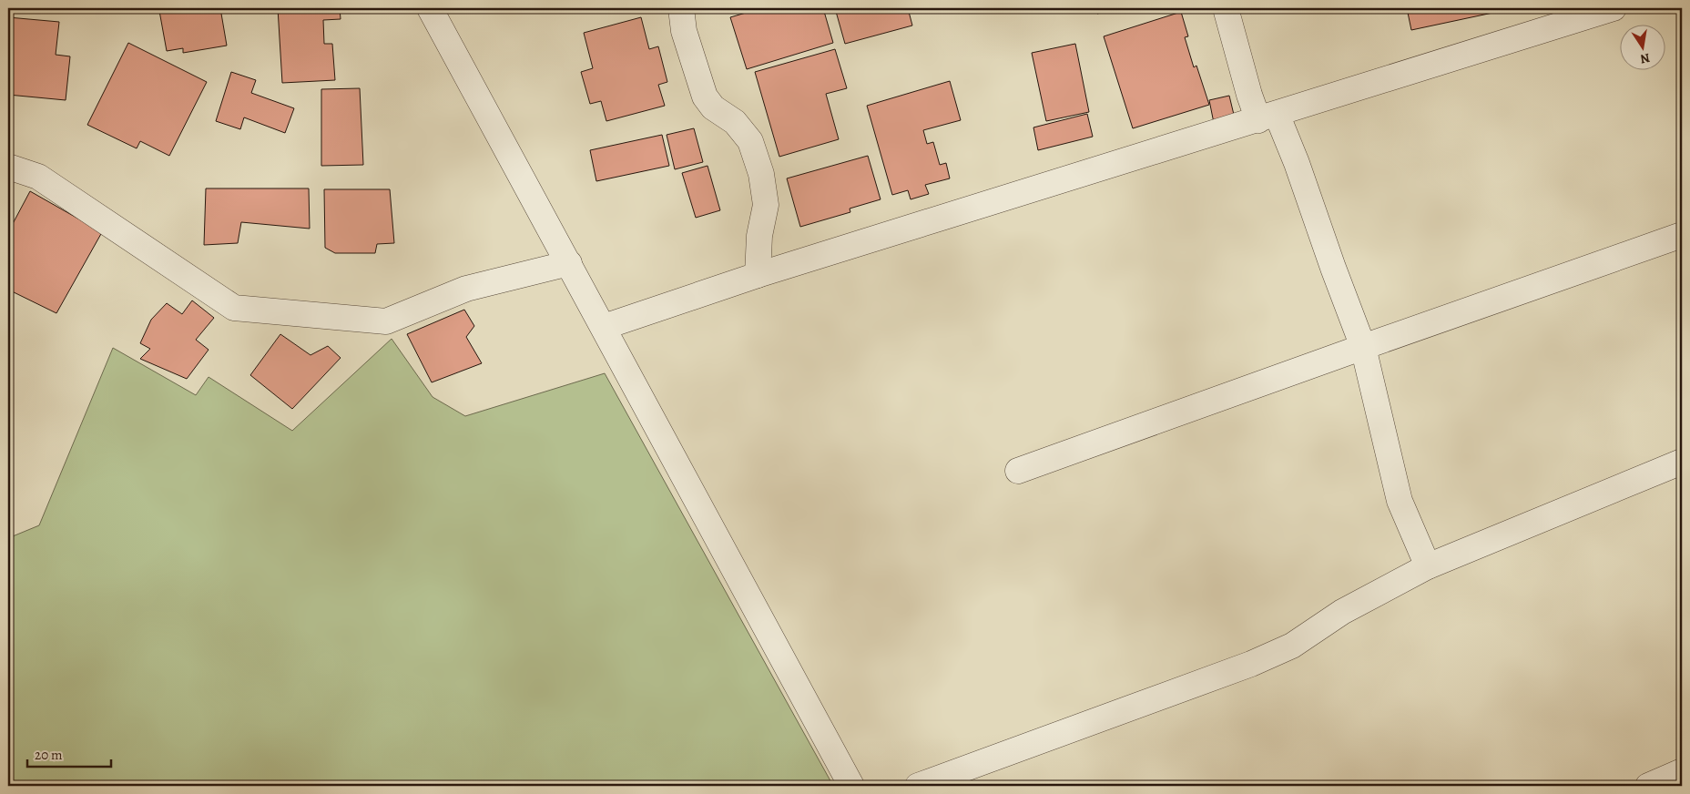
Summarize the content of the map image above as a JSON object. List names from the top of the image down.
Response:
{
  "scale_bar": "20 m",
  "north": "bottom"
}
